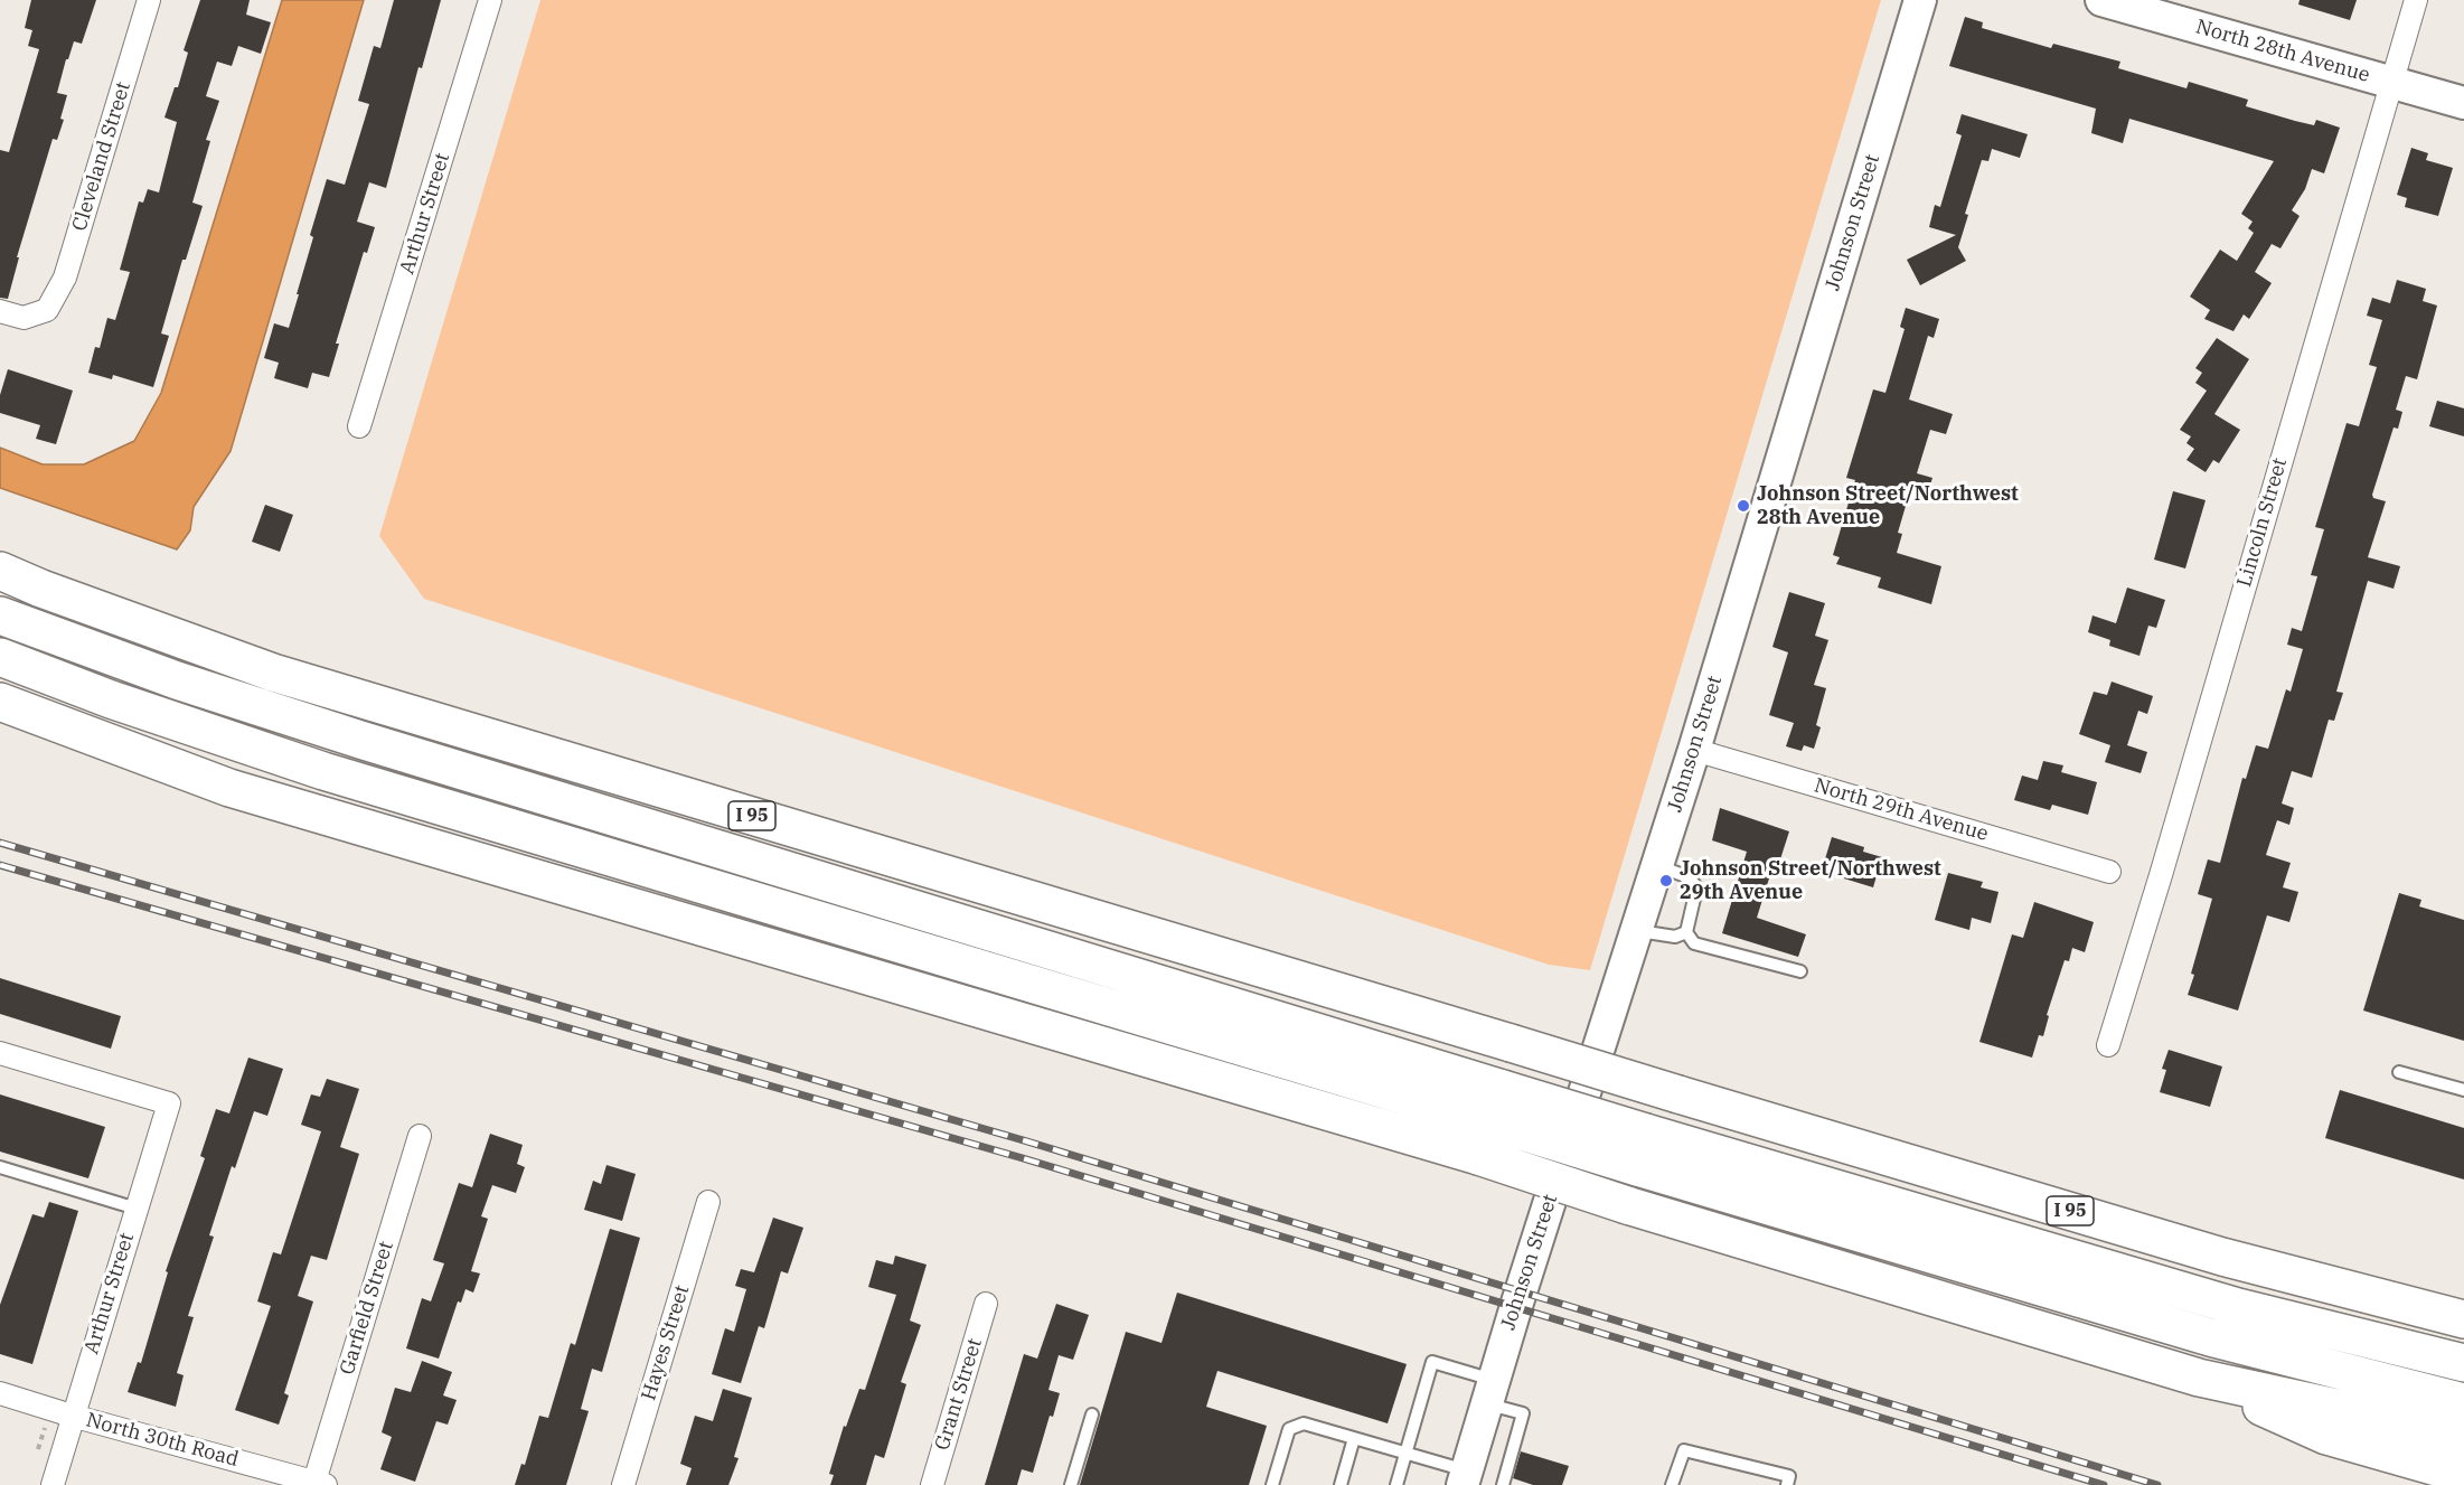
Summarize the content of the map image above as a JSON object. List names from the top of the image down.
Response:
{
  "streets": {
    "highway": ["I 95"],
    "street": [
      "North 28th Avenue",
      "Cleveland Street",
      "Arthur Street",
      "Johnson Street",
      "Lincoln Street",
      "North 29th Avenue",
      "Garfield Street",
      "Hayes Street",
      "Grant Street",
      "North 30th Road"
    ]
  },
  "crossings": [
    ["North 28th Avenue", "Lincoln Street"],
    ["Arthur Street", "North 30th Road"],
    ["Johnson Street", "North 29th Avenue"],
    ["Garfield Street", "North 30th Road"]
  ],
  "places": ["Johnson Street/Northwest 28th Avenue", "Johnson Street/Northwest 29th Avenue"]
}
